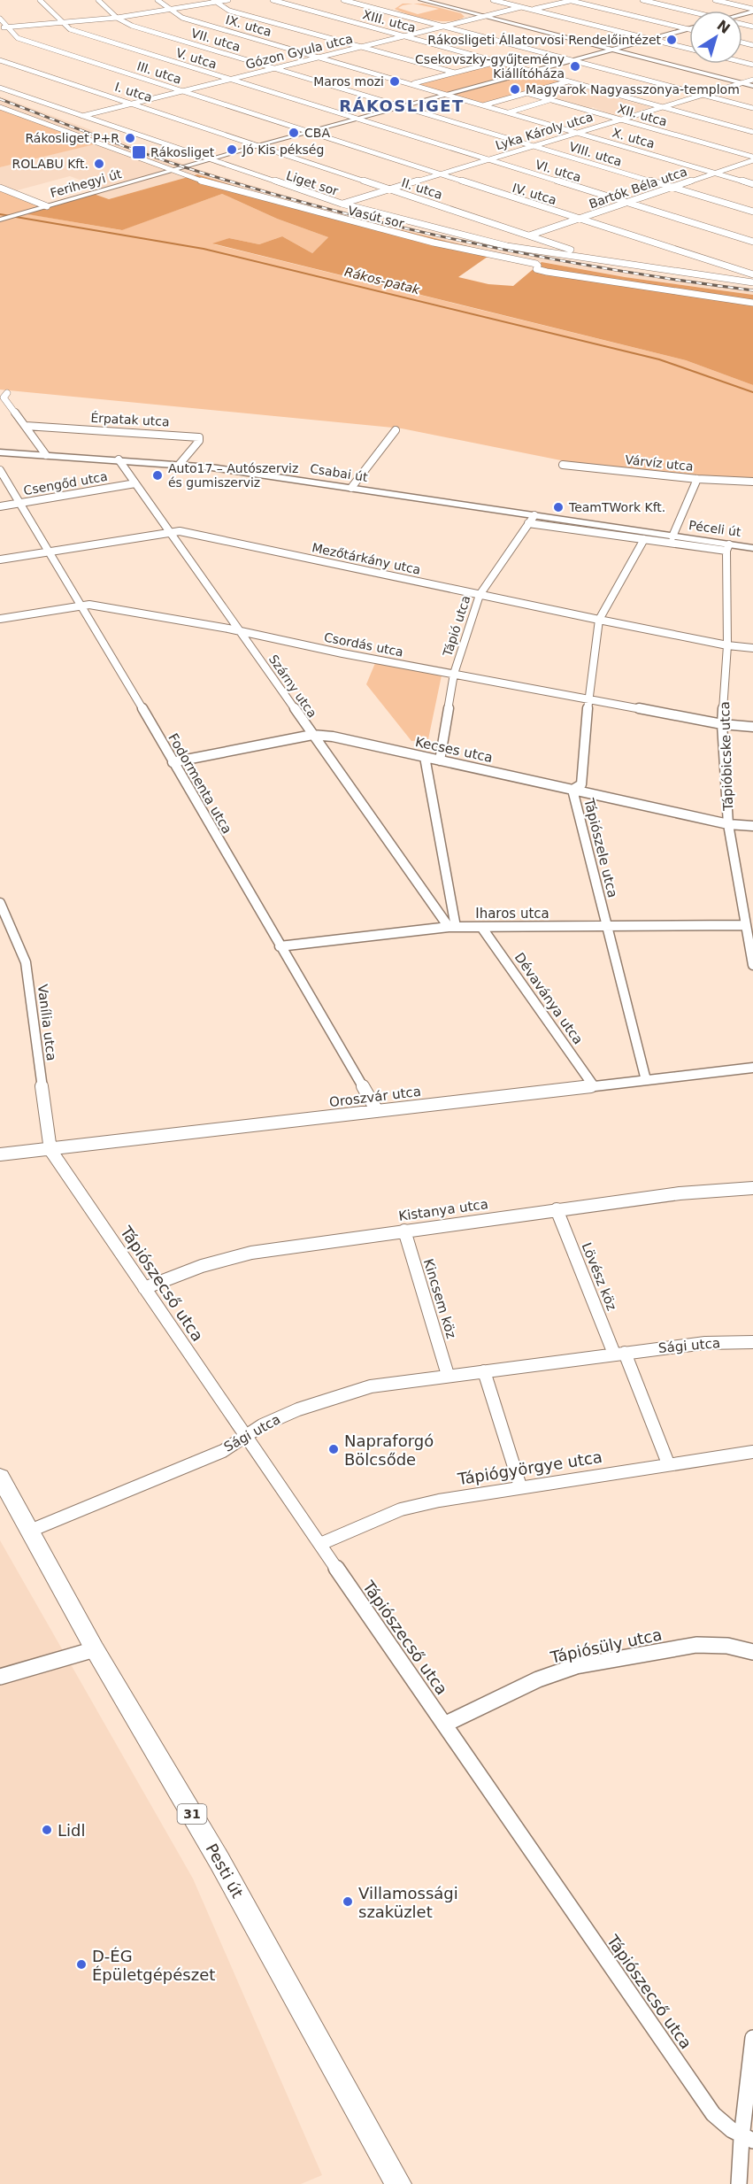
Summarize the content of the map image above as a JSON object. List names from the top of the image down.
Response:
{
  "streets": {
    "main road": [
      "Csabai út",
      "Péceli út",
      "31",
      "Pesti út"
    ],
    "street": [
      "XIII. utca",
      "IX. utca",
      "VII. utca",
      "Gózon Gyula utca",
      "V. utca",
      "III. utca",
      "I. utca",
      "XII. utca",
      "Lyka Károly utca",
      "X. utca",
      "VIII. utca",
      "VI. utca",
      "Ferihegyi út",
      "Liget sor",
      "Bartók Béla utca",
      "II. utca",
      "IV. utca",
      "Vasút sor",
      "Érpatak utca",
      "Várvíz utca",
      "Csengőd utca",
      "Mezőtárkány utca",
      "Tápió utca",
      "Csordás utca",
      "Szárny utca",
      "Kecses utca",
      "Tápióbicske utca",
      "Fodormenta utca",
      "Tápiószele utca",
      "Iharos utca",
      "Dévaványa utca",
      "Vanília utca",
      "Oroszvár utca",
      "Kistanya utca",
      "Lövész köz",
      "Tápiószecső utca",
      "Kincsem köz",
      "Sági utca",
      "Tápiógyörgye utca",
      "Tápiósüly utca"
    ]
  },
  "crossings": [
    ["XIII. utca", "Gózon Gyula utca"],
    ["XIII. utca", "Lyka Károly utca"],
    ["XIII. utca", "Ferihegyi út"],
    ["IX. utca", "Gózon Gyula utca"],
    ["IX. utca", "X. utca"],
    ["IX. utca", "Ferihegyi út"],
    ["VII. utca", "Gózon Gyula utca"],
    ["VII. utca", "VIII. utca"],
    ["VII. utca", "Ferihegyi út"],
    ["Gózon Gyula utca", "V. utca"],
    ["Gózon Gyula utca", "III. utca"],
    ["Gózon Gyula utca", "I. utca"],
    ["Gózon Gyula utca", "Liget sor"],
    ["V. utca", "VI. utca"],
    ["V. utca", "Ferihegyi út"],
    ["III. utca", "Ferihegyi út"],
    ["III. utca", "IV. utca"],
    ["I. utca", "Ferihegyi út"],
    ["I. utca", "II. utca"],
    ["XII. utca", "Lyka Károly utca"],
    ["XII. utca", "Bartók Béla utca"],
    ["Lyka Károly utca", "X. utca"],
    ["Lyka Károly utca", "VIII. utca"],
    ["Lyka Károly utca", "VI. utca"],
    ["Lyka Károly utca", "Liget sor"],
    ["Lyka Károly utca", "II. utca"],
    ["Lyka Károly utca", "IV. utca"],
    ["X. utca", "Ferihegyi út"],
    ["X. utca", "Bartók Béla utca"],
    ["VIII. utca", "Ferihegyi út"],
    ["VIII. utca", "Bartók Béla utca"],
    ["VI. utca", "Ferihegyi út"],
    ["VI. utca", "Bartók Béla utca"],
    ["Ferihegyi út", "Liget sor"],
    ["Ferihegyi út", "II. utca"],
    ["Ferihegyi út", "IV. utca"],
    ["Ferihegyi út", "Vasút sor"],
    ["Liget sor", "II. utca"],
    ["Bartók Béla utca", "II. utca"],
    ["Bartók Béla utca", "IV. utca"],
    ["Érpatak utca", "Csabai út"],
    ["Csabai út", "Péceli út"],
    ["Csabai út", "Tápió utca"],
    ["Csabai út", "Szárny utca"],
    ["Csabai út", "Tápióbicske utca"],
    ["Csabai út", "Tápiószele utca"],
    ["Csengőd utca", "Szárny utca"],
    ["Csengőd utca", "Fodormenta utca"],
    ["Péceli út", "Tápióbicske utca"],
    ["Mezőtárkány utca", "Tápió utca"],
    ["Mezőtárkány utca", "Szárny utca"],
    ["Mezőtárkány utca", "Tápióbicske utca"],
    ["Mezőtárkány utca", "Fodormenta utca"],
    ["Mezőtárkány utca", "Tápiószele utca"],
    ["Tápió utca", "Csordás utca"],
    ["Tápió utca", "Kecses utca"],
    ["Csordás utca", "Szárny utca"],
    ["Csordás utca", "Tápióbicske utca"],
    ["Csordás utca", "Fodormenta utca"],
    ["Csordás utca", "Tápiószele utca"],
    ["Szárny utca", "Kecses utca"],
    ["Szárny utca", "Iharos utca"],
    ["Kecses utca", "Tápióbicske utca"],
    ["Kecses utca", "Fodormenta utca"],
    ["Kecses utca", "Tápiószele utca"],
    ["Tápióbicske utca", "Iharos utca"],
    ["Fodormenta utca", "Iharos utca"],
    ["Fodormenta utca", "Oroszvár utca"],
    ["Tápiószele utca", "Iharos utca"],
    ["Tápiószele utca", "Oroszvár utca"],
    ["Iharos utca", "Dévaványa utca"],
    ["Dévaványa utca", "Oroszvár utca"],
    ["Vanília utca", "Oroszvár utca"],
    ["Vanília utca", "Tápiószecső utca"],
    ["Oroszvár utca", "Tápiószecső utca"],
    ["Kistanya utca", "Lövész köz"],
    ["Kistanya utca", "Tápiószecső utca"],
    ["Kistanya utca", "Kincsem köz"],
    ["Lövész köz", "Sági utca"],
    ["Tápiószecső utca", "Sági utca"],
    ["Tápiószecső utca", "Tápiógyörgye utca"],
    ["Tápiószecső utca", "Tápiósüly utca"],
    ["Kincsem köz", "Sági utca"],
    ["Sági utca", "Pesti út"]
  ],
  "districts": ["RÁKOSLIGET"],
  "water": ["Rákos-patak"],
  "places": {
    "other": [
      "Rákosligeti Állatorvosi Rendelőintézet",
      "Csekovszky-gyűjtemény Kiállítóháza",
      "Maros mozi",
      "Magyarok Nagyasszonya-templom",
      "CBA",
      "Rákosliget P+R",
      "Jó Kis pékség",
      "ROLABU Kft.",
      "Auto17 – Autószerviz és gumiszerviz",
      "TeamTWork Kft.",
      "Napraforgó Bölcsőde",
      "Lidl",
      "Villamossági szaküzlet",
      "D-ÉG Épületgépészet"
    ],
    "transit": ["Rákosliget"]
  },
  "north": "top right"
}
